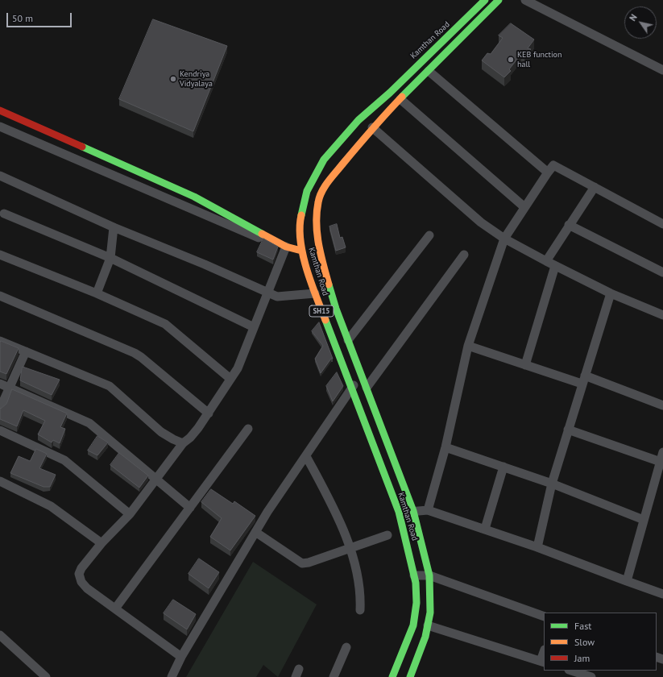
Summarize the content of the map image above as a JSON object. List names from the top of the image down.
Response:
{
  "streets": {
    "main road": ["Kamthan Road", "SH15"]
  },
  "places": ["KEB function hall", "Kendriya Vidyalaya"],
  "legend": ["Fast", "Slow", "Jam"],
  "scale_bar": "50 m",
  "north": "top left"
}
